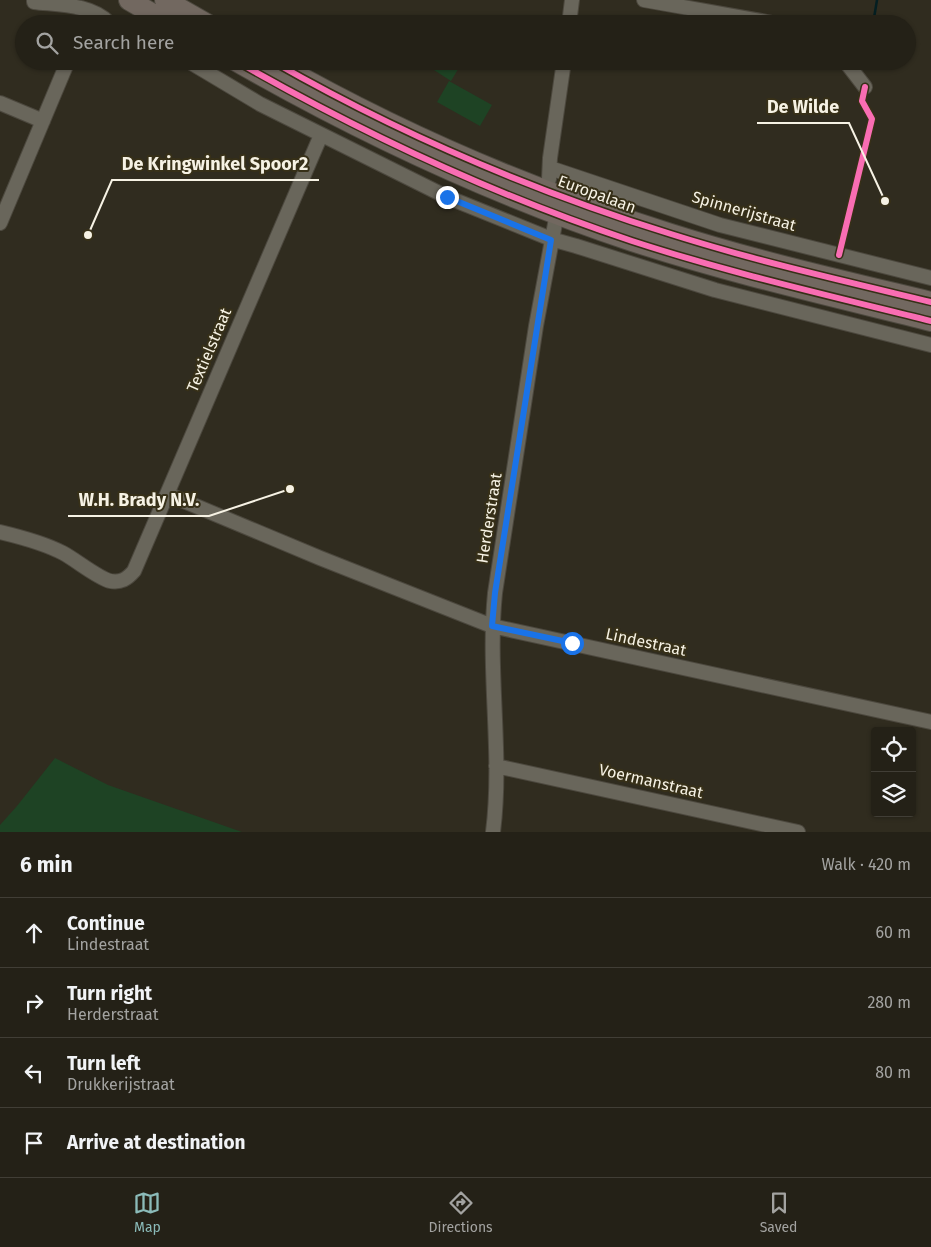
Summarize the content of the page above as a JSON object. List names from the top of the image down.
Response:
{
  "streets": {
    "highway": ["Europalaan"],
    "street": [
      "Spinnerijstraat",
      "Textielstraat",
      "Herderstraat",
      "Lindestraat",
      "Voermanstraat"
    ]
  },
  "crossings": [
    ["Europalaan", "Herderstraat"],
    ["Textielstraat", "Lindestraat"],
    ["Herderstraat", "Lindestraat"],
    ["Herderstraat", "Voermanstraat"]
  ],
  "places": ["De Wilde", "De Kringwinkel Spoor2", "W.H. Brady N.V."],
  "page": {
    "search": "Search here",
    "heading": ["6 min", "Walk · 420 m"],
    "list": [
      ["Continue", "Lindestraat", "60 m"],
      ["Turn right", "Herderstraat", "280 m"],
      ["Turn left", "Drukkerijstraat", "80 m"],
      "Arrive at destination"
    ],
    "nav": ["Map", "Directions", "Saved"]
  }
}
